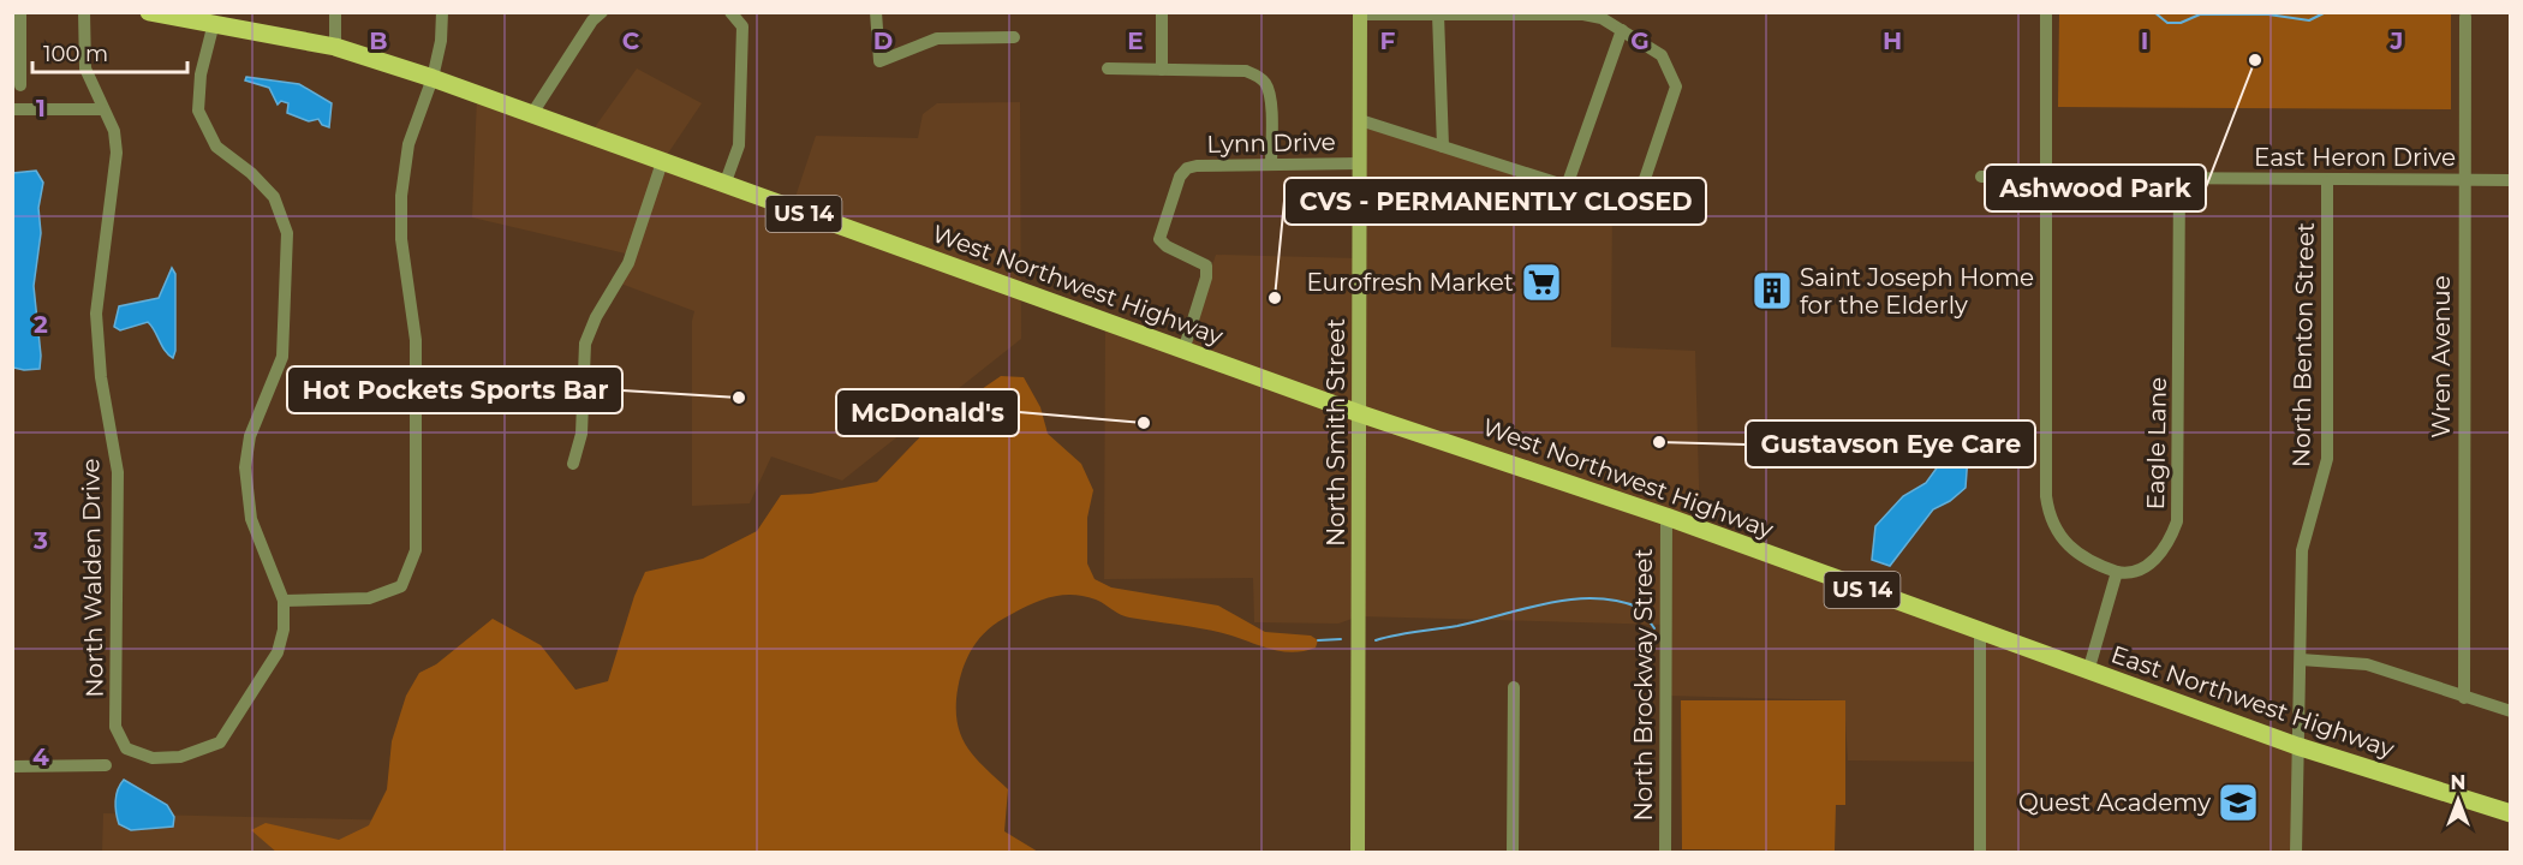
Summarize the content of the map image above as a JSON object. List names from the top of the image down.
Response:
{
  "streets": {
    "main road": ["US 14", "West Northwest Highway", "East Northwest Highway"],
    "street": [
      "Lynn Drive",
      "East Heron Drive",
      "North Benton Street",
      "Wren Avenue",
      "North Smith Street",
      "Eagle Lane",
      "North Walden Drive",
      "North Brockway Street"
    ]
  },
  "crossings": [
    ["Lynn Drive", "West Northwest Highway"],
    ["Lynn Drive", "North Smith Street"],
    ["East Heron Drive", "North Benton Street"],
    ["East Heron Drive", "Wren Avenue"],
    ["East Heron Drive", "Eagle Lane"],
    ["West Northwest Highway", "North Smith Street"],
    ["West Northwest Highway", "North Brockway Street"],
    ["West Northwest Highway", "East Northwest Highway"],
    ["North Benton Street", "East Northwest Highway"]
  ],
  "places": {
    "other": [
      "Ashwood Park",
      "CVS - PERMANENTLY CLOSED",
      "Hot Pockets Sports Bar",
      "McDonald's",
      "Gustavson Eye Care"
    ],
    "supermarket": ["Eurofresh Market"],
    "building": ["Saint Joseph Home for the Elderly"],
    "school or university": ["Quest Academy"]
  },
  "scale_bar": "100 m",
  "north": "top",
  "grid": {
    "columns": [
      "B",
      "C",
      "D",
      "E",
      "F",
      "G",
      "H",
      "I",
      "J"
    ],
    "rows": [
      "1",
      "2",
      "3",
      "4"
    ]
  }
}
